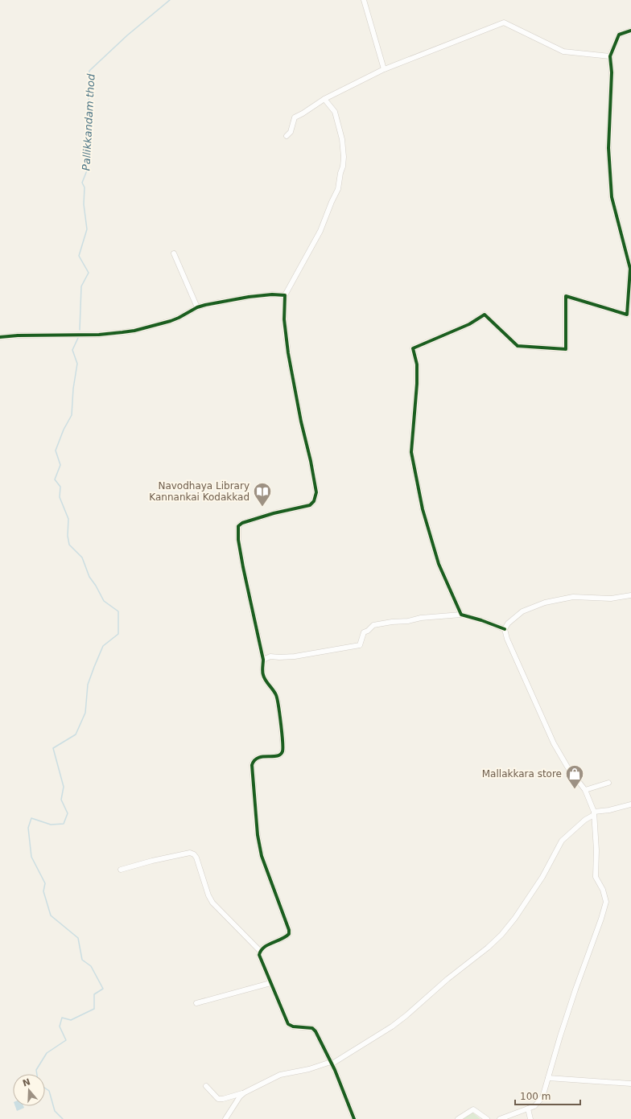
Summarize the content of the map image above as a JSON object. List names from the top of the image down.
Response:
{
  "water": ["Pallikkandam thod"],
  "places": {
    "library": ["Navodhaya Library Kannankai Kodakkad"],
    "shop": ["Mallakkara store"]
  },
  "scale_bar": "100 m",
  "north": "top"
}
